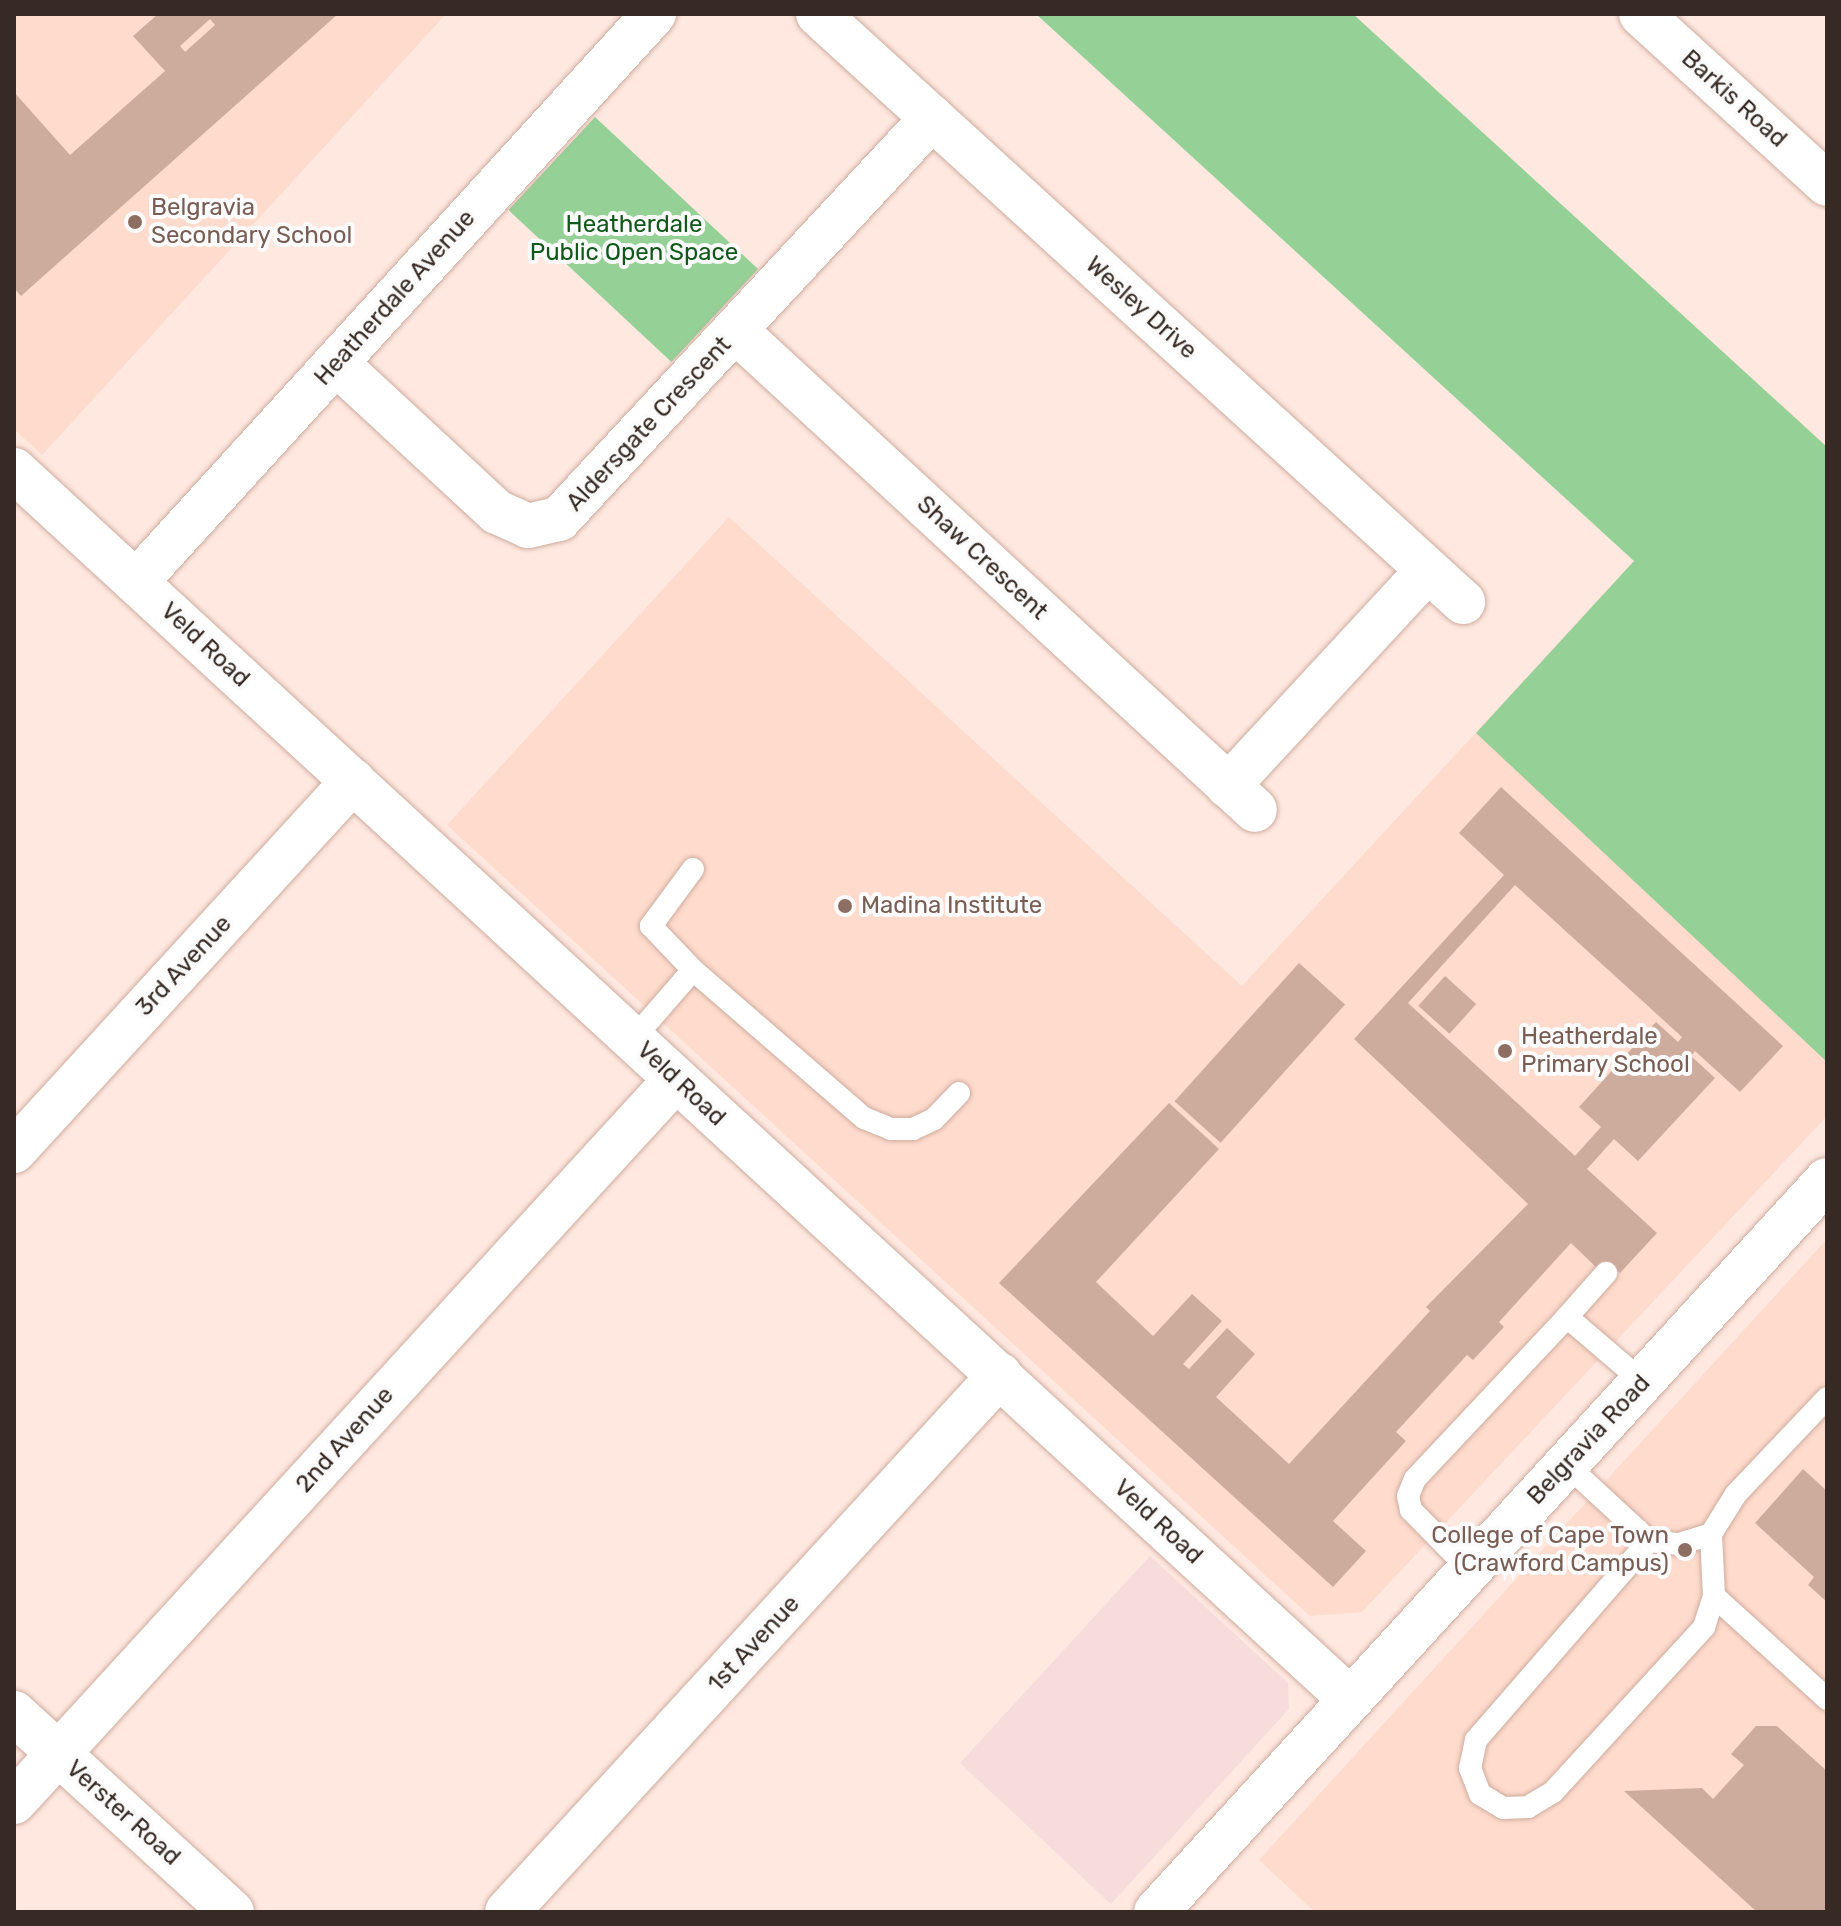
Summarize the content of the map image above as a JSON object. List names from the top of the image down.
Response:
{
  "streets": {
    "street": [
      "Barkis Road",
      "Heatherdale Avenue",
      "Wesley Drive",
      "Aldersgate Crescent",
      "Shaw Crescent",
      "Veld Road",
      "3rd Avenue",
      "2nd Avenue",
      "Belgravia Road",
      "1st Avenue",
      "Verster Road"
    ]
  },
  "crossings": [
    ["Heatherdale Avenue", "Aldersgate Crescent"],
    ["Heatherdale Avenue", "Veld Road"],
    ["Wesley Drive", "Aldersgate Crescent"],
    ["Wesley Drive", "Shaw Crescent"],
    ["Aldersgate Crescent", "Shaw Crescent"],
    ["Veld Road", "3rd Avenue"],
    ["Veld Road", "2nd Avenue"],
    ["Veld Road", "Belgravia Road"],
    ["Veld Road", "1st Avenue"],
    ["2nd Avenue", "Verster Road"]
  ],
  "parks": ["Heatherdale Public Open Space"],
  "places": [
    "Belgravia Secondary School",
    "Madina Institute",
    "Heatherdale Primary School",
    "College of Cape Town (Crawford Campus)"
  ]
}
